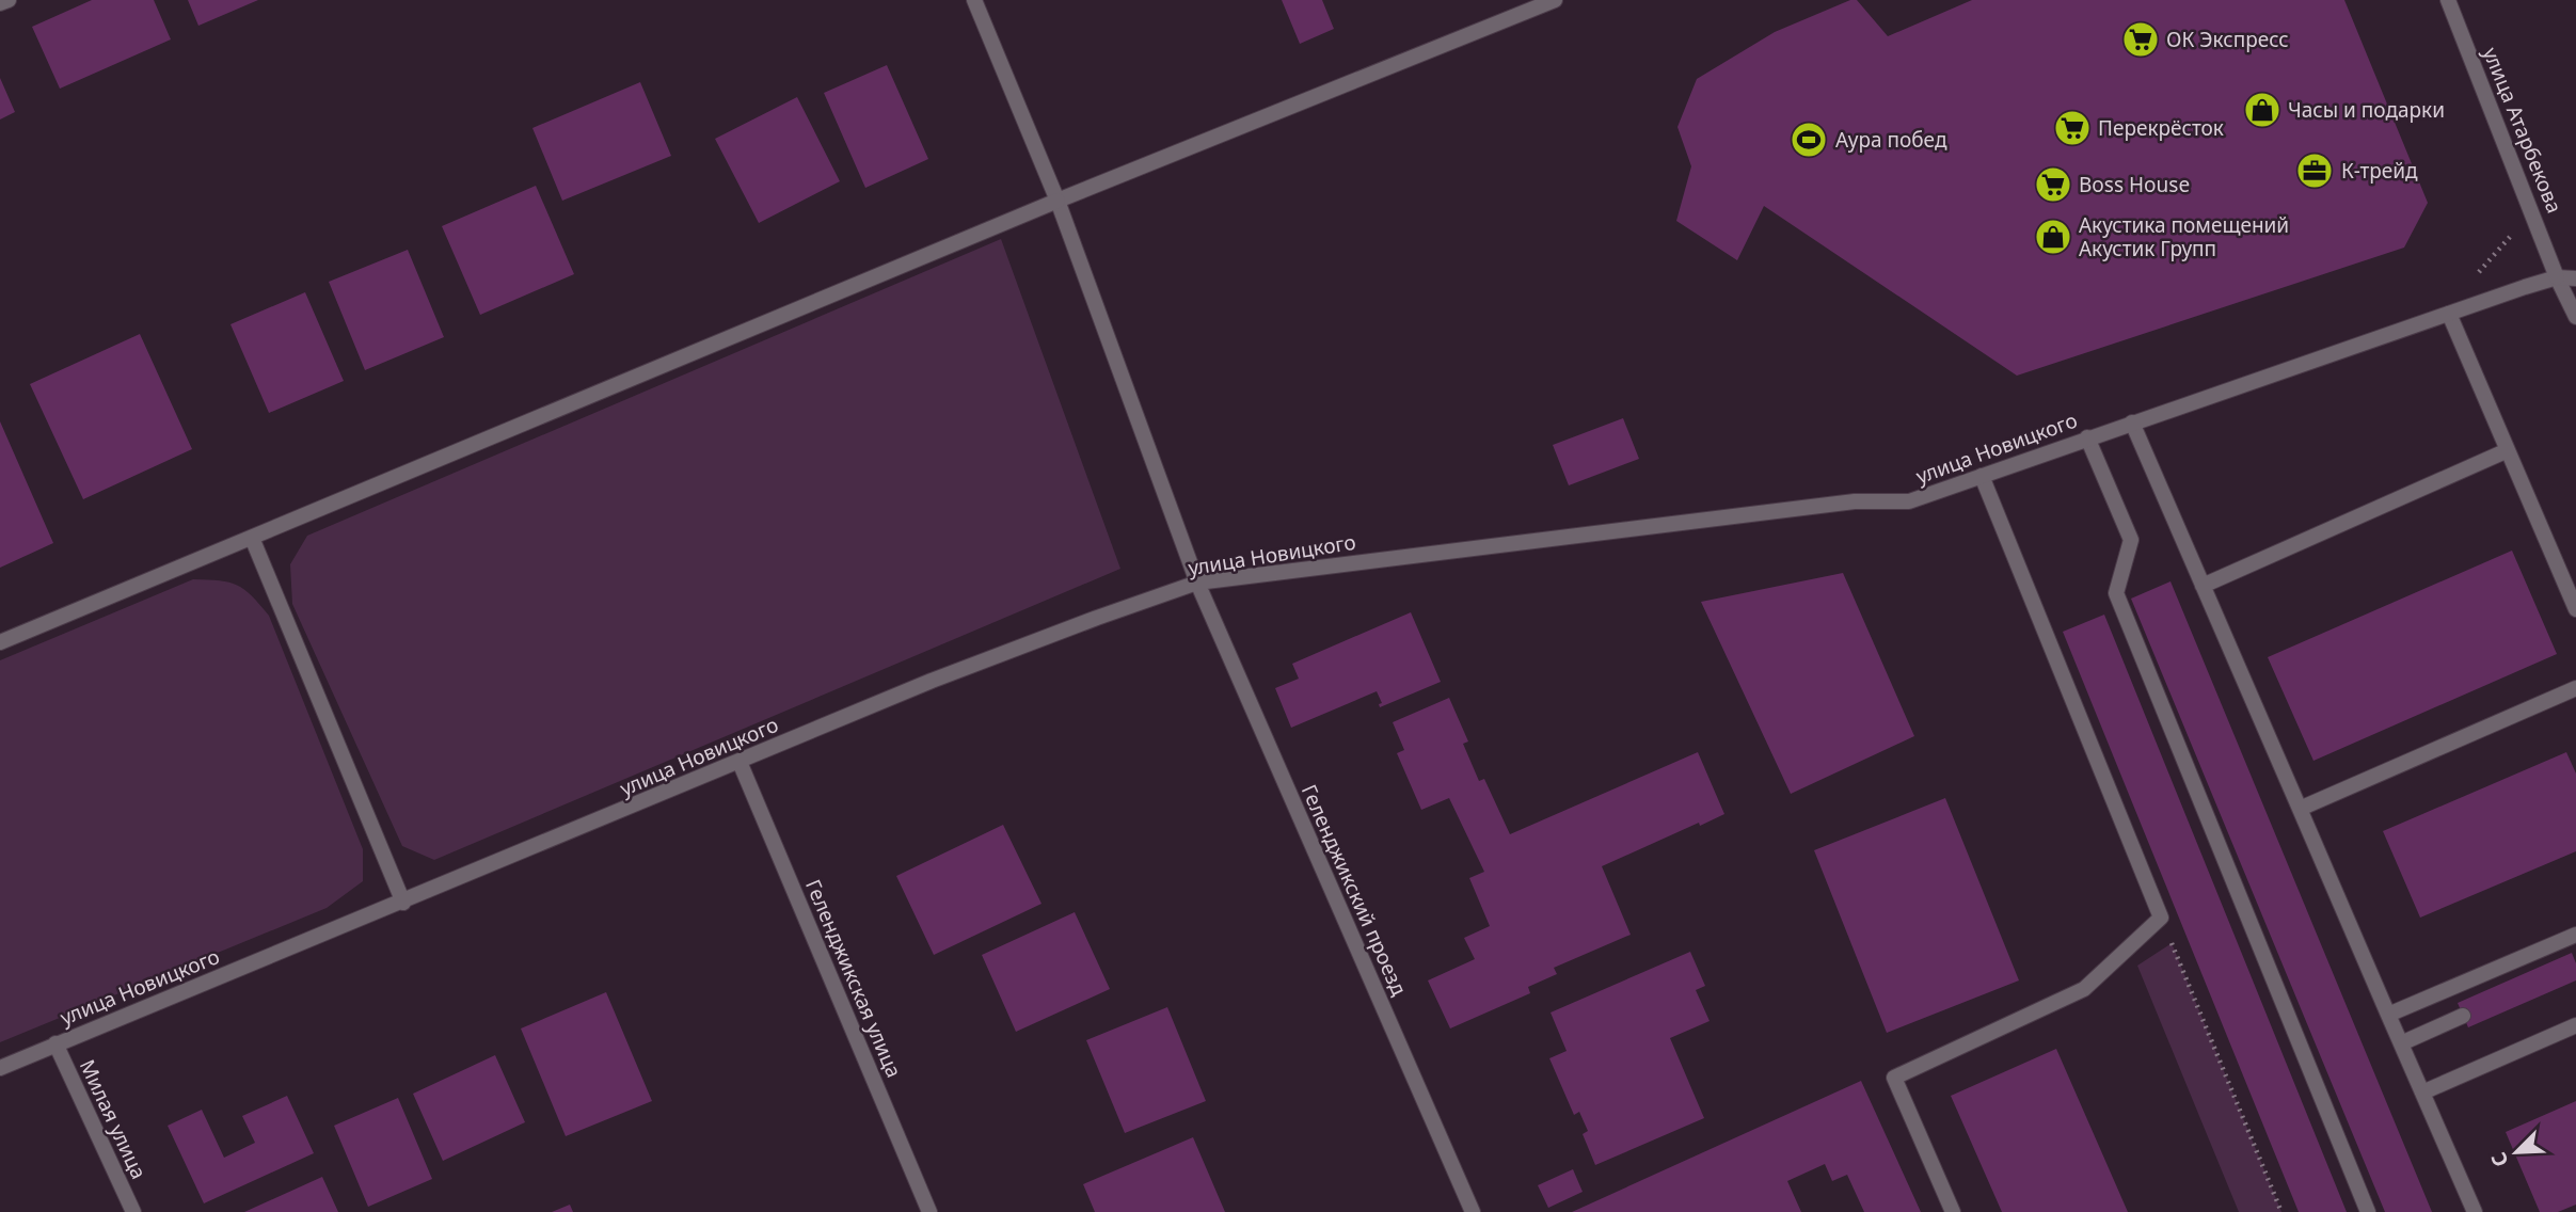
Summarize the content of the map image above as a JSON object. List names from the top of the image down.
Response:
{
  "streets": {
    "street": [
      "улица Атарбекова",
      "улица Новицкого",
      "Геленджикский проезд",
      "Геленджикская улица",
      "Милая улица"
    ]
  },
  "crossings": [
    ["улица Атарбекова", "улица Новицкого"],
    ["улица Новицкого", "Геленджикский проезд"],
    ["улица Новицкого", "Геленджикская улица"],
    ["улица Новицкого", "Милая улица"]
  ],
  "places": {
    "supermarket": ["ОК Экспресс", "Перекрёсток", "Boss House"],
    "shop": ["Часы и подарки", "Акустика помещений Акустик Групп"],
    "sports": ["Аура побед"],
    "office": ["К-трейд"]
  },
  "north": "bottom left"
}
